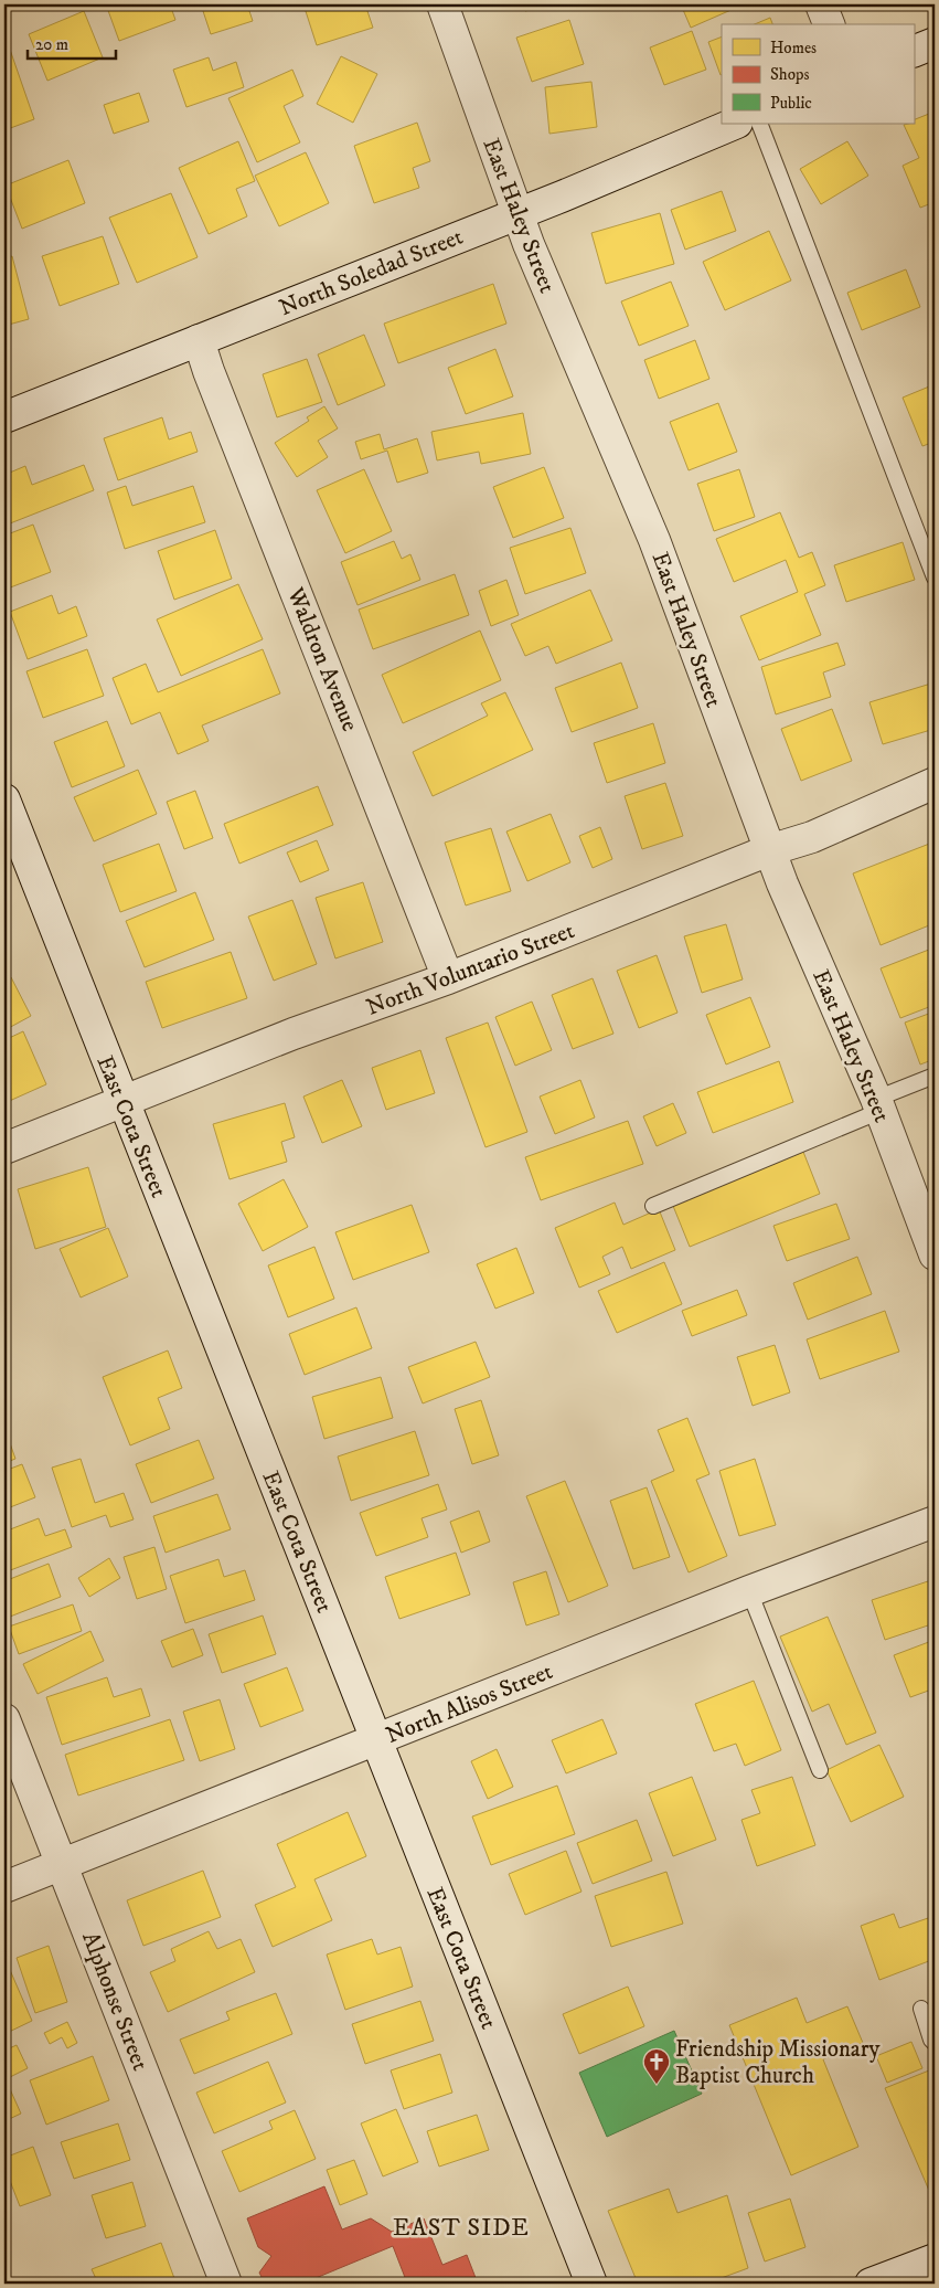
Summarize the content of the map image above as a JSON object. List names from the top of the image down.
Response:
{
  "streets": {
    "street": [
      "East Haley Street",
      "North Soledad Street",
      "Waldron Avenue",
      "North Voluntario Street",
      "East Cota Street",
      "North Alisos Street",
      "Alphonse Street"
    ]
  },
  "crossings": [
    ["East Haley Street", "North Soledad Street"],
    ["East Haley Street", "North Voluntario Street"],
    ["North Soledad Street", "Waldron Avenue"],
    ["Waldron Avenue", "North Voluntario Street"],
    ["North Voluntario Street", "East Cota Street"],
    ["East Cota Street", "North Alisos Street"],
    ["North Alisos Street", "Alphonse Street"]
  ],
  "districts": ["EAST SIDE"],
  "places": {
    "church": ["Friendship Missionary Baptist Church"]
  },
  "legend": ["Homes", "Shops", "Public"],
  "scale_bar": "20 m"
}
